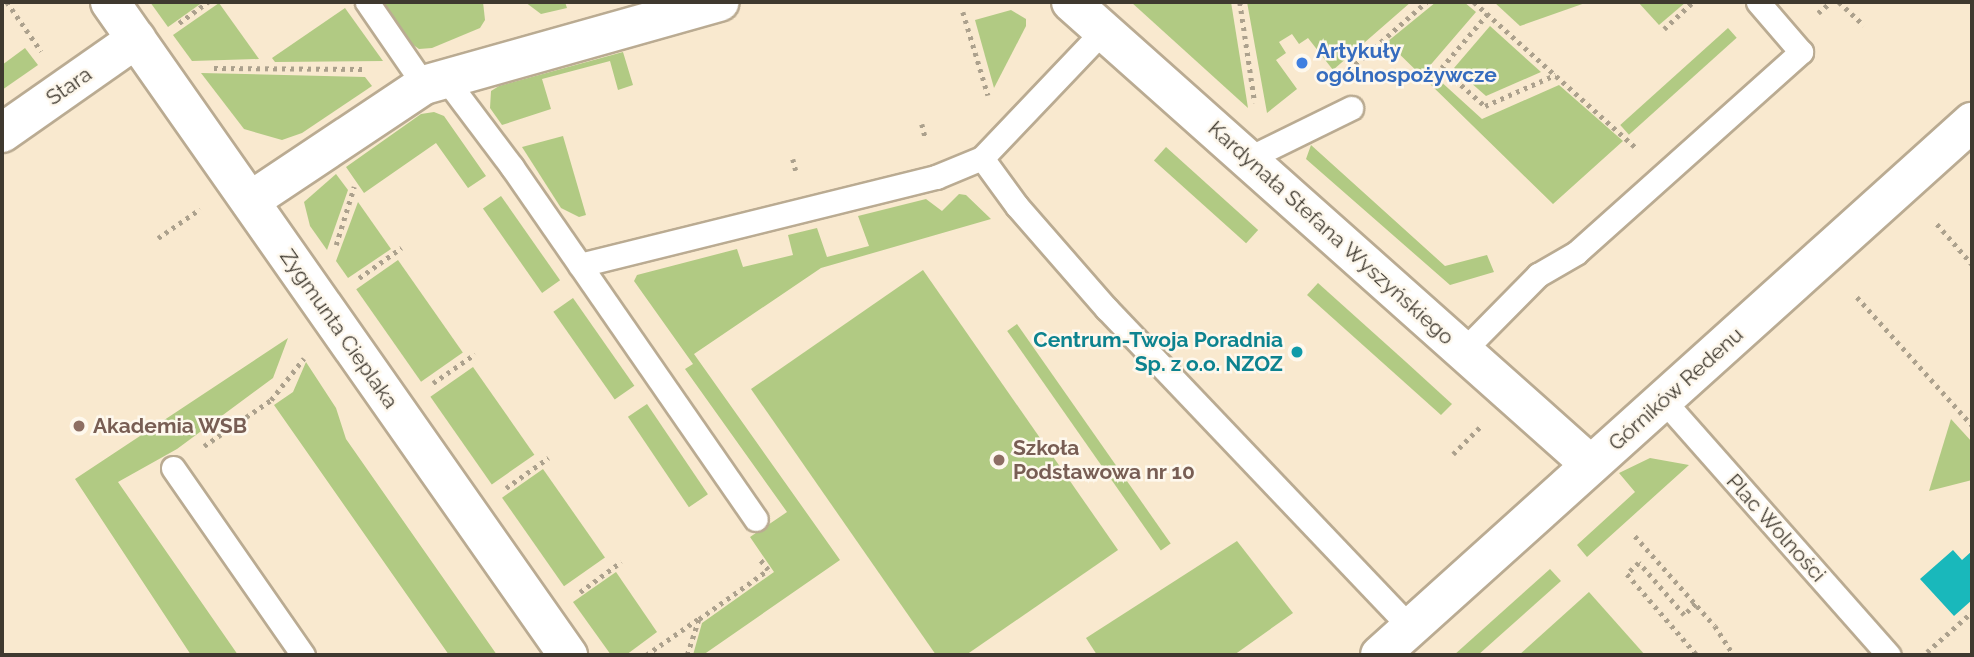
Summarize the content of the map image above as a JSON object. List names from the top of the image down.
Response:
{
  "streets": {
    "street": [
      "Stara",
      "Kardynała Stefana Wyszyńskiego",
      "Zygmunta Cieplaka",
      "Górników Redenu"
    ],
    "lane": ["Plac Wolności"]
  },
  "crossings": [
    ["Stara", "Zygmunta Cieplaka"],
    ["Kardynała Stefana Wyszyńskiego", "Górników Redenu"],
    ["Górników Redenu", "Plac Wolności"]
  ],
  "places": [
    "Artykuły ogólnospożywcze",
    "Centrum-Twoja Poradnia Sp. z o.o. NZOZ",
    "Akademia WSB",
    "Szkoła Podstawowa nr 10"
  ]
}
